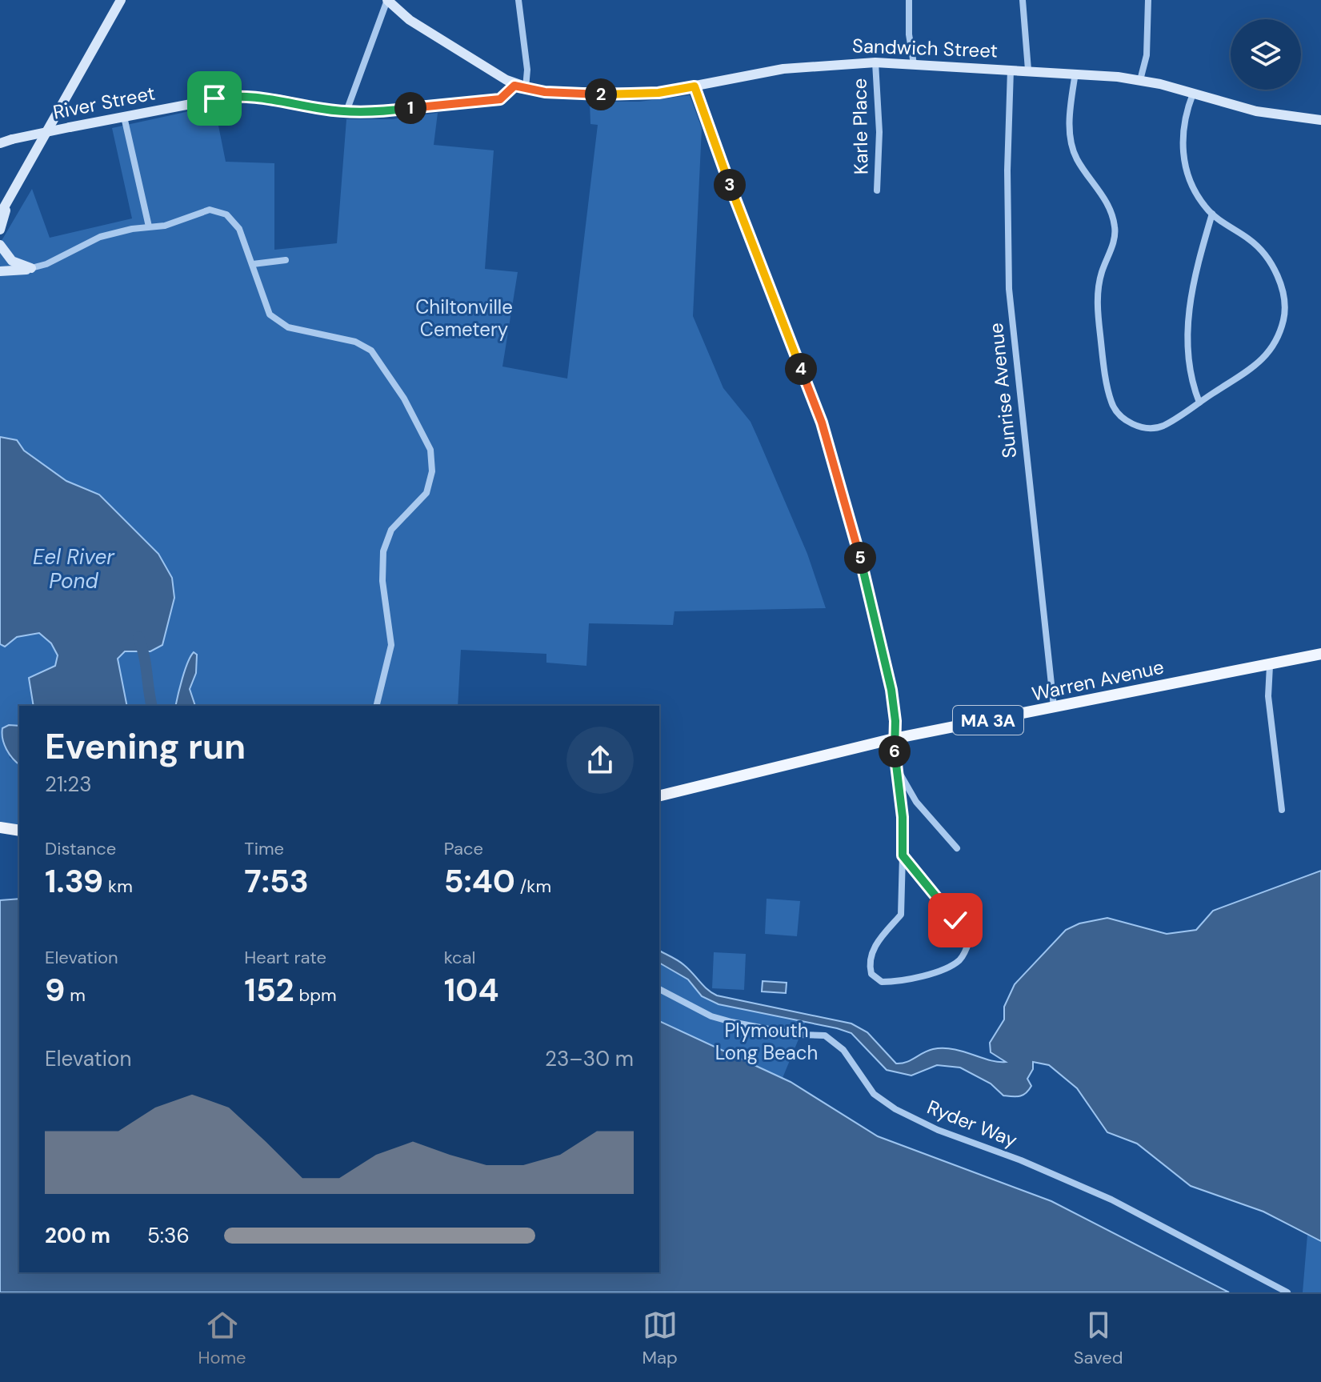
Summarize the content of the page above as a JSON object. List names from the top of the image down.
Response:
{
  "streets": {
    "main road": ["Warren Avenue", "MA 3A"],
    "street": [
      "Sandwich Street",
      "River Street",
      "Karle Place",
      "Sunrise Avenue",
      "Ryder Way"
    ]
  },
  "crossings": [
    ["Sandwich Street", "River Street"],
    ["Sandwich Street", "Karle Place"],
    ["Sandwich Street", "Sunrise Avenue"],
    ["Sunrise Avenue", "Warren Avenue"]
  ],
  "water": ["Eel River Pond"],
  "parks": ["Chiltonville Cemetery", "Plymouth Long Beach"],
  "page": {
    "pins": [
      "2",
      "1",
      "3",
      "4",
      "5",
      "6"
    ],
    "heading": ["Evening run", "21:23"],
    "stats": [
      ["Distance", "1.39 km"],
      ["Time", "7:53"],
      ["Pace", "5:40 /km"],
      ["Elevation", "9 m"],
      ["Heart rate", "152 bpm"],
      ["kcal", "104"]
    ],
    "chart": ["Elevation", "23–30 m"],
    "list": [
      {
        "name": "200 m",
        "note": "5:36"
      }
    ],
    "tabs": ["Home", "Map", "Saved"]
  }
}
